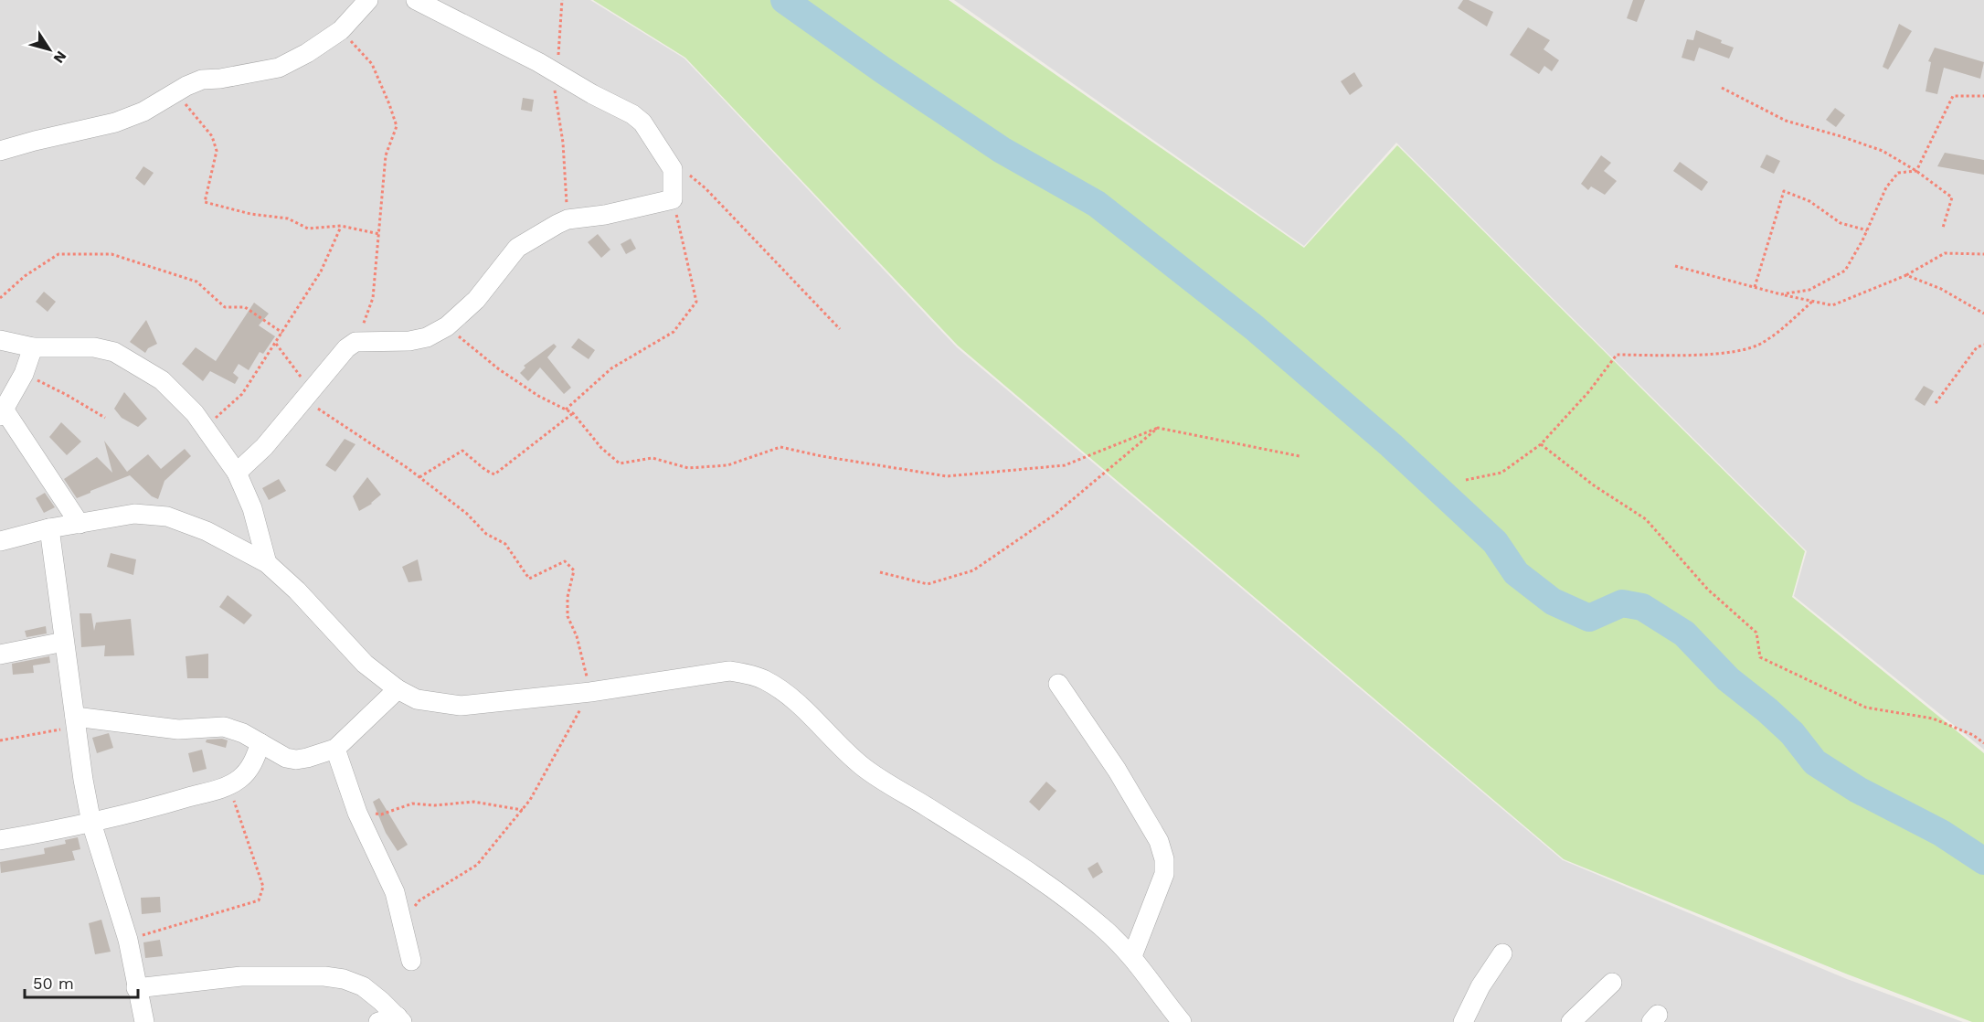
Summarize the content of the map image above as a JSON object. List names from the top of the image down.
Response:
{
  "scale_bar": "50 m",
  "north": "bottom right"
}
